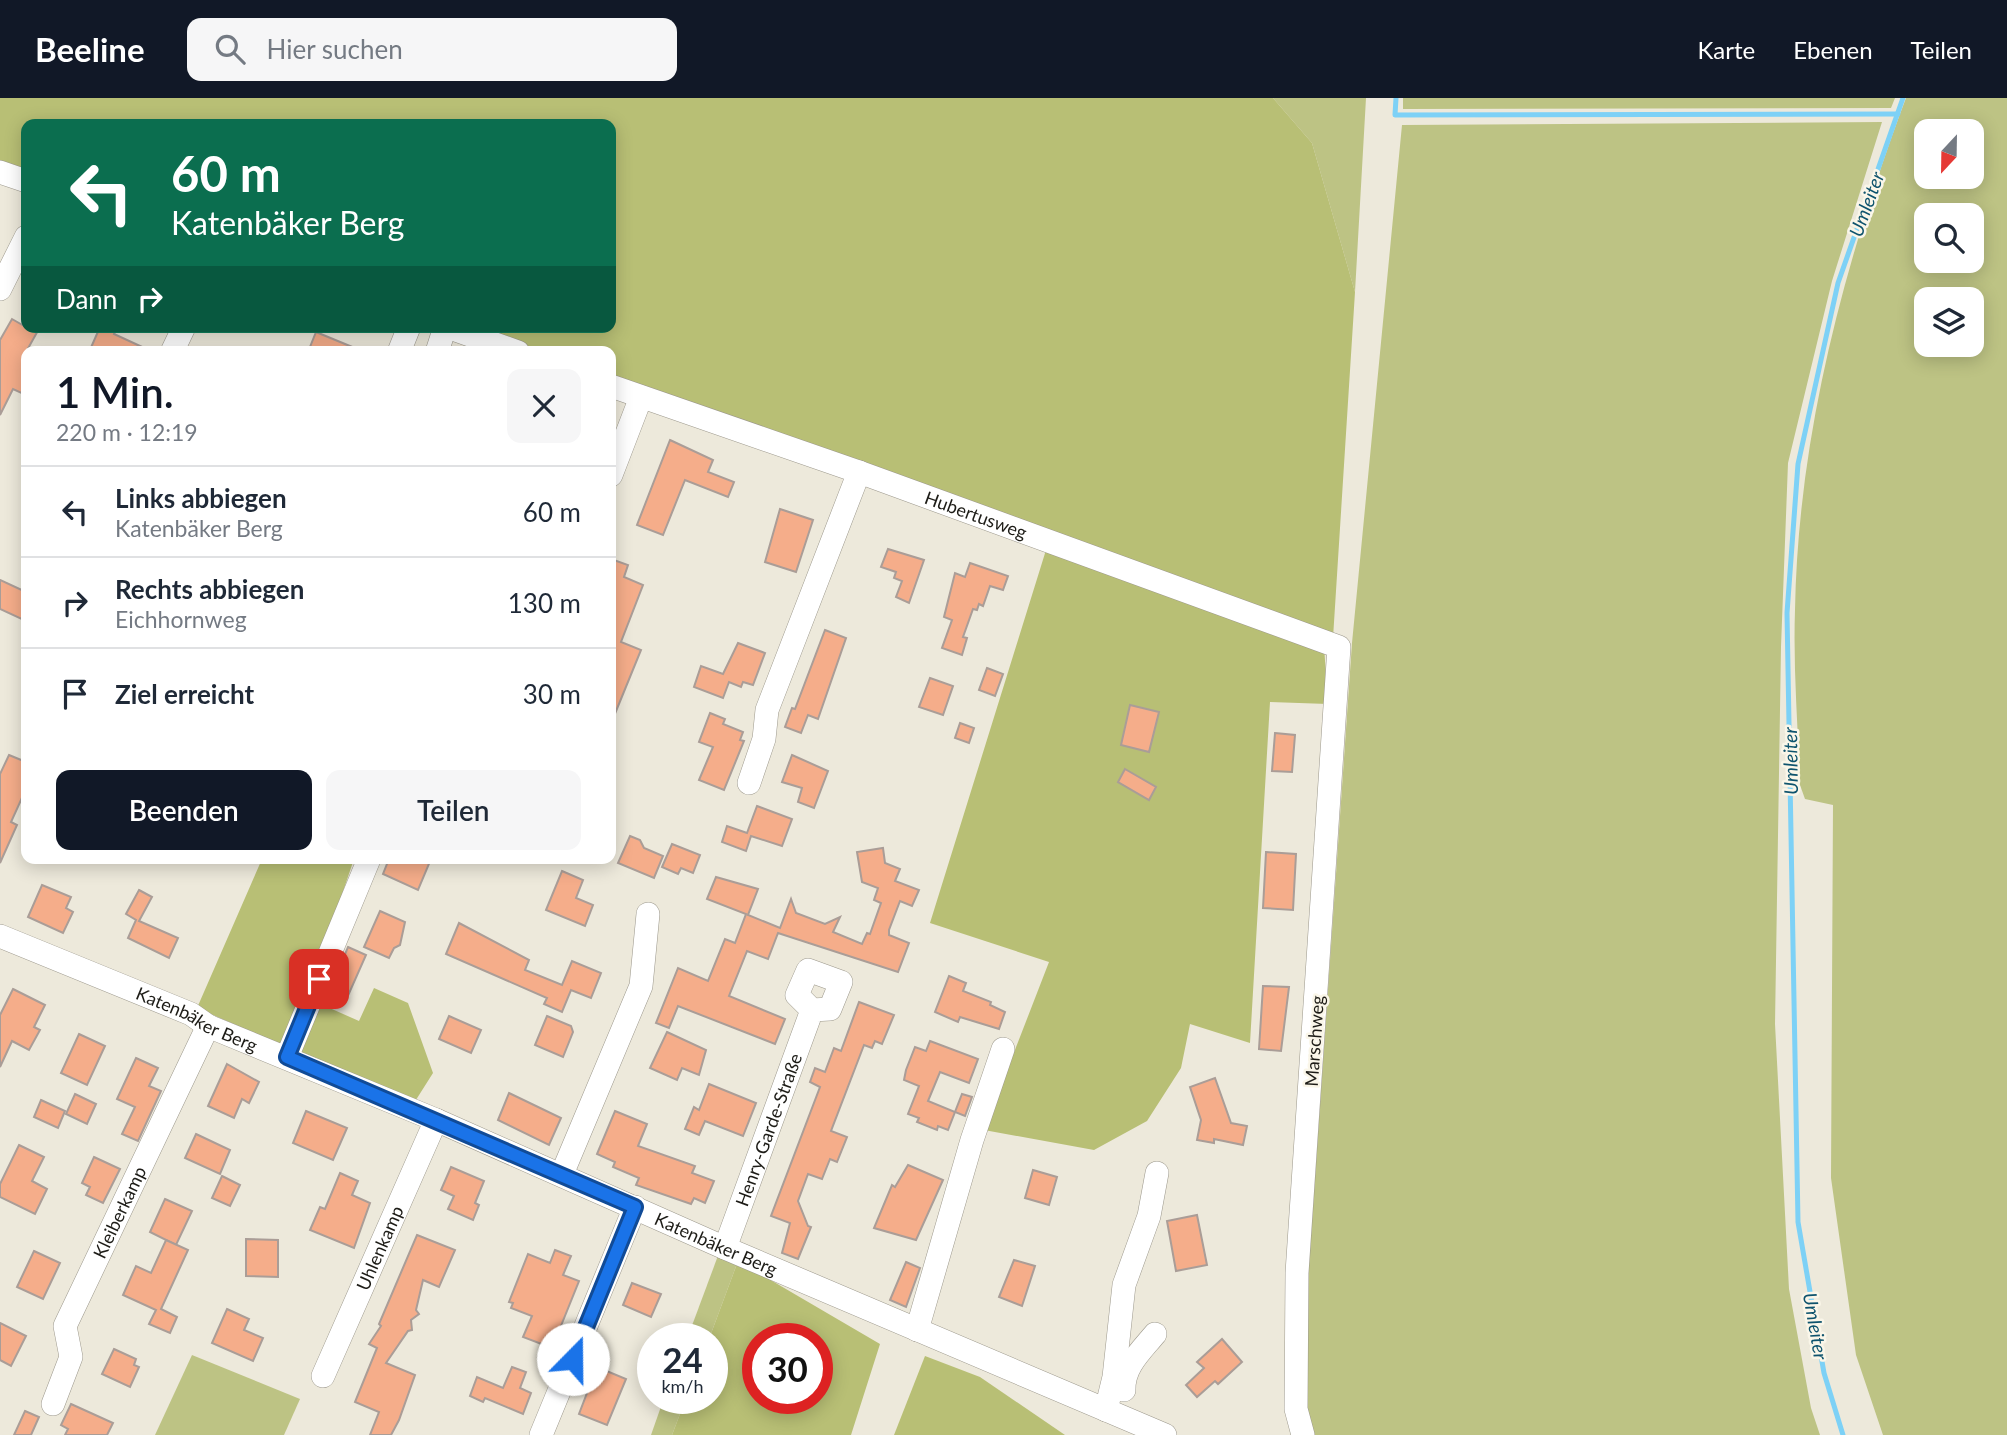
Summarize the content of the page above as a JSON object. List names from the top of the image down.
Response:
{
  "streets": {
    "street": [
      "Hubertusweg",
      "Katenbäker Berg",
      "Marschweg",
      "Henry-Garde-Straße",
      "Kleiberkamp",
      "Uhlenkamp"
    ]
  },
  "crossings": [
    ["Hubertusweg", "Marschweg"],
    ["Katenbäker Berg", "Henry-Garde-Straße"],
    ["Katenbäker Berg", "Kleiberkamp"],
    ["Katenbäker Berg", "Uhlenkamp"]
  ],
  "water": ["Umleiter"],
  "north": "bottom",
  "page": {
    "header": "Beeline",
    "search": "Hier suchen",
    "nav": ["Karte", "Ebenen", "Teilen"],
    "turn": ["60 m", "Katenbäker Berg"],
    "then": "Dann",
    "heading": ["1 Min.", "220 m · 12:19"],
    "list": [
      {
        "name": "Links abbiegen",
        "note": "Katenbäker Berg",
        "value": "60 m"
      },
      {
        "name": "Rechts abbiegen",
        "note": "Eichhornweg",
        "value": "130 m"
      },
      {
        "name": "Ziel erreicht",
        "value": "30 m"
      }
    ],
    "buttons": ["Beenden", "Teilen"],
    "speed": "24 km/h",
    "limit": "30"
  }
}
